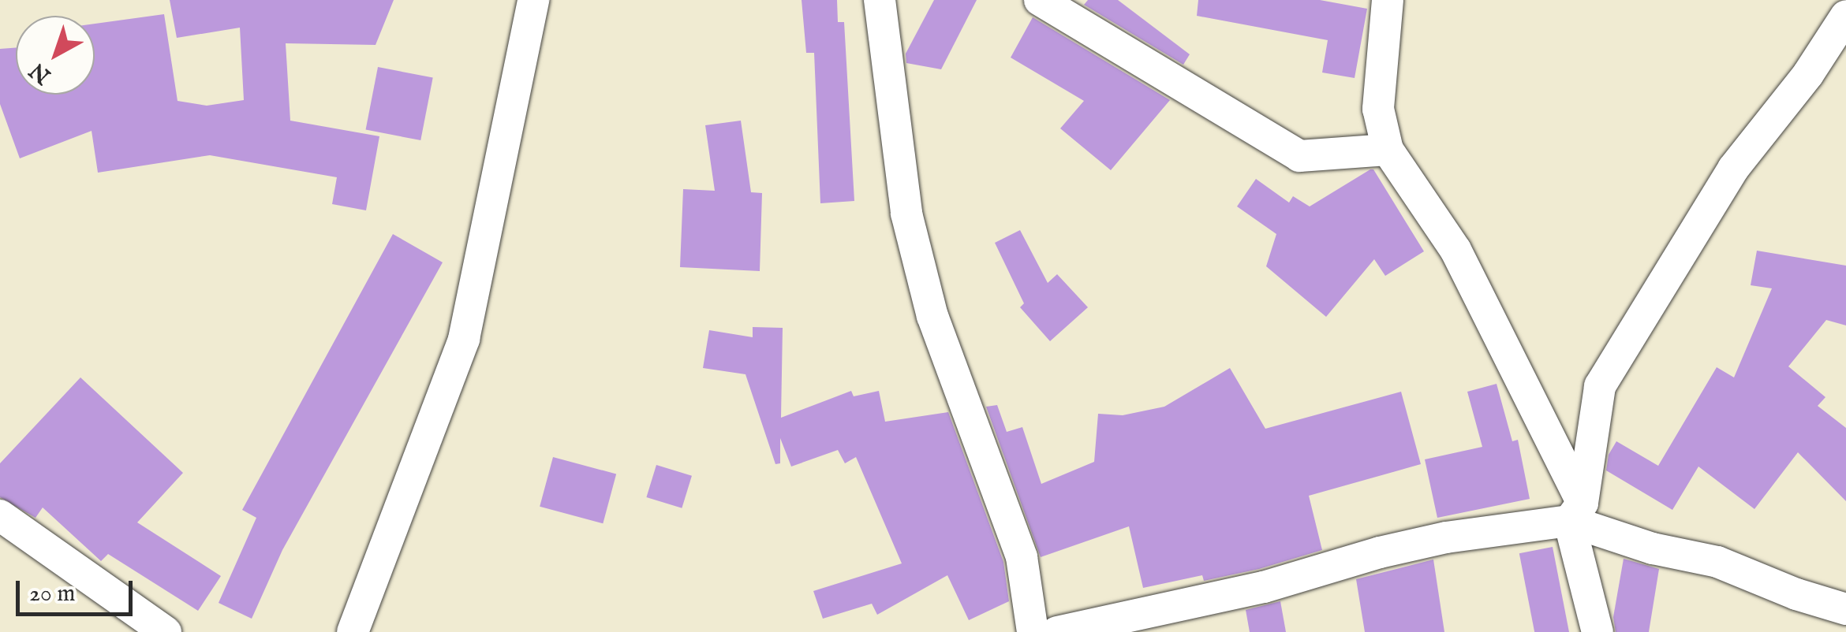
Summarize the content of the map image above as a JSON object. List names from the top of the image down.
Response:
{
  "scale_bar": "20 m",
  "north": "bottom left"
}
